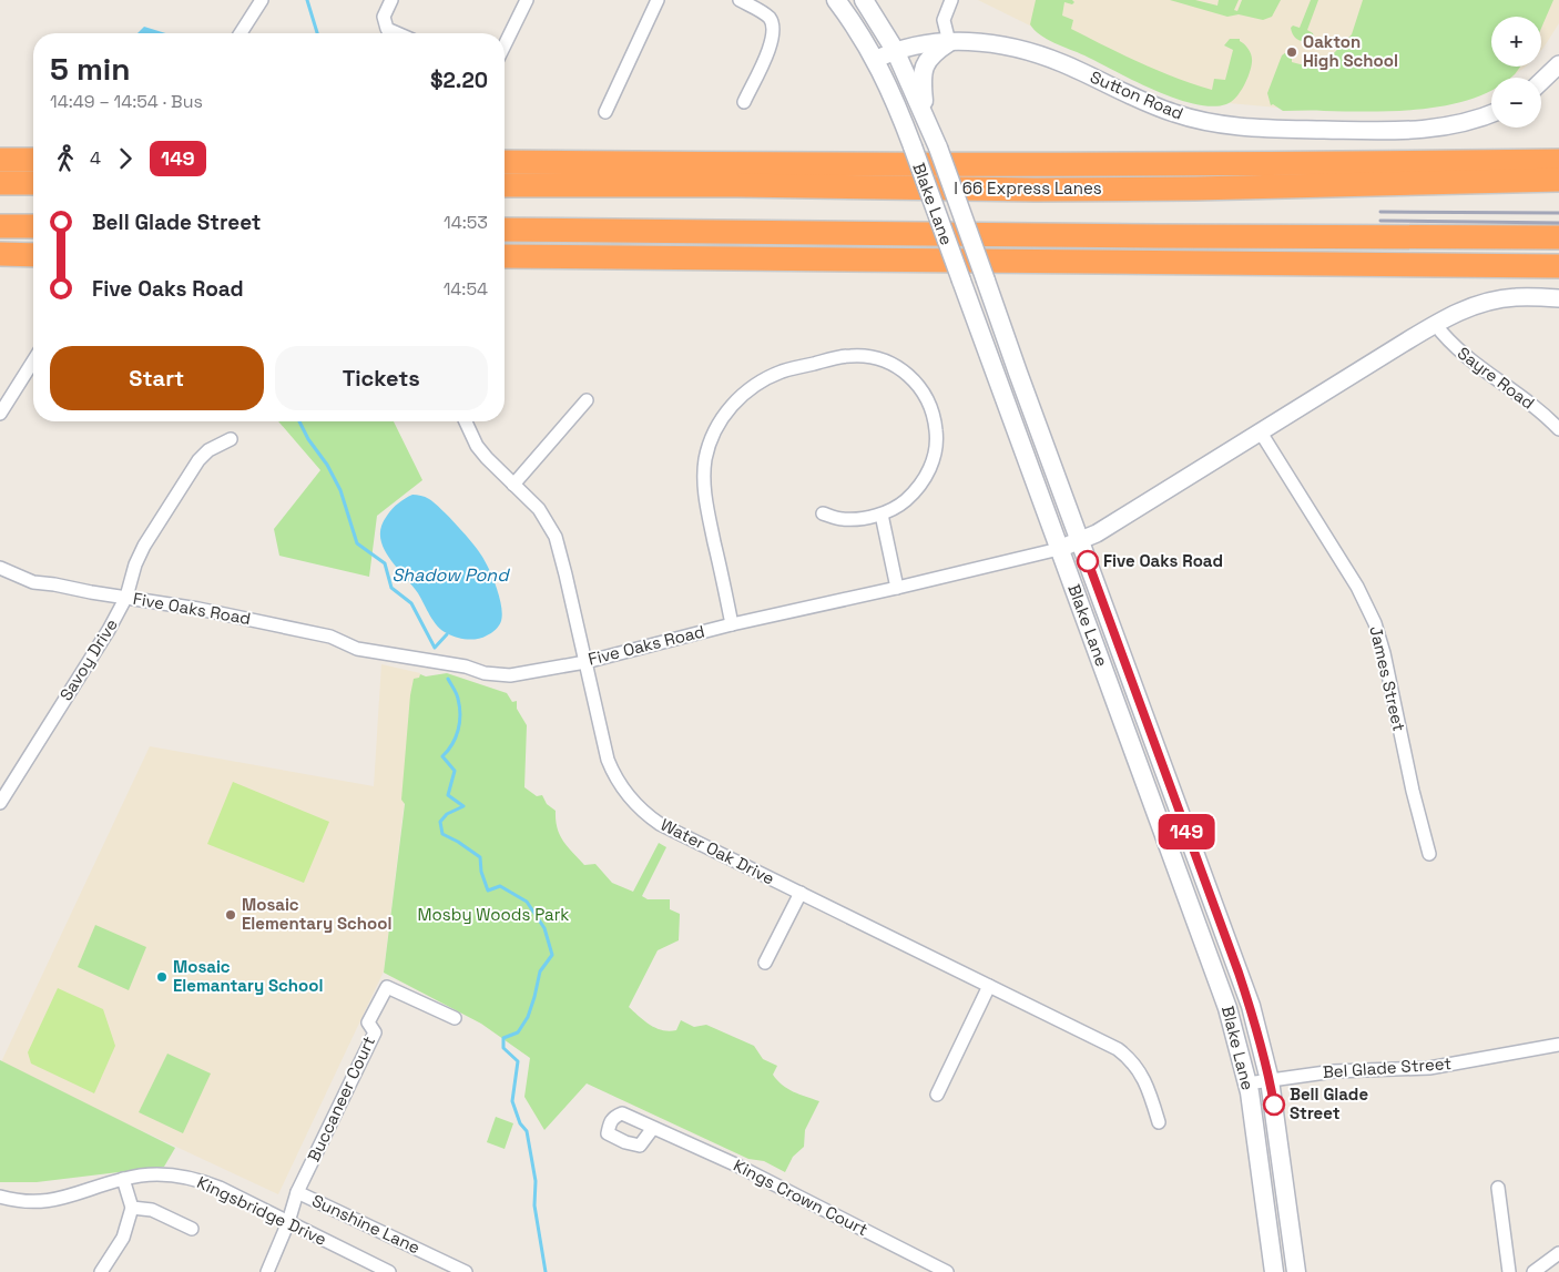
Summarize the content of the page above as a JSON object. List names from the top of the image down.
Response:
{
  "streets": {
    "highway": ["I 66 Express Lanes"],
    "main road": ["Blake Lane"],
    "street": [
      "Sutton Road",
      "Sayre Road",
      "Five Oaks Road",
      "Savoy Drive",
      "James Street",
      "Water Oak Drive",
      "Bel Glade Street",
      "Buccaneer Court",
      "Kings Crown Court",
      "Kingsbridge Drive",
      "Sunshine Lane"
    ]
  },
  "crossings": [
    ["Sutton Road", "Blake Lane"],
    ["Blake Lane", "Five Oaks Road"],
    ["Blake Lane", "Bel Glade Street"],
    ["Sayre Road", "Five Oaks Road"],
    ["Five Oaks Road", "Savoy Drive"],
    ["Five Oaks Road", "James Street"],
    ["Five Oaks Road", "Water Oak Drive"],
    ["Buccaneer Court", "Kingsbridge Drive"],
    ["Buccaneer Court", "Sunshine Lane"]
  ],
  "water": ["Shadow Pond"],
  "parks": ["Mosby Woods Park"],
  "places": [
    "Oakton High School",
    "Five Oaks Road",
    "Mosaic Elementary School",
    "Mosaic Elemantary School",
    "Bell Glade Street"
  ],
  "lines": ["bus line 149"],
  "page": {
    "on_map": "149",
    "map_buttons": ["+", "−"],
    "heading": ["5 min", "14:49 – 14:54 · Bus", "$2.20"],
    "legs": ["4", "149"],
    "list": [
      {
        "name": "Bell Glade Street",
        "value": "14:53"
      },
      {
        "name": "Five Oaks Road",
        "value": "14:54"
      }
    ],
    "buttons": ["Start", "Tickets"]
  }
}
